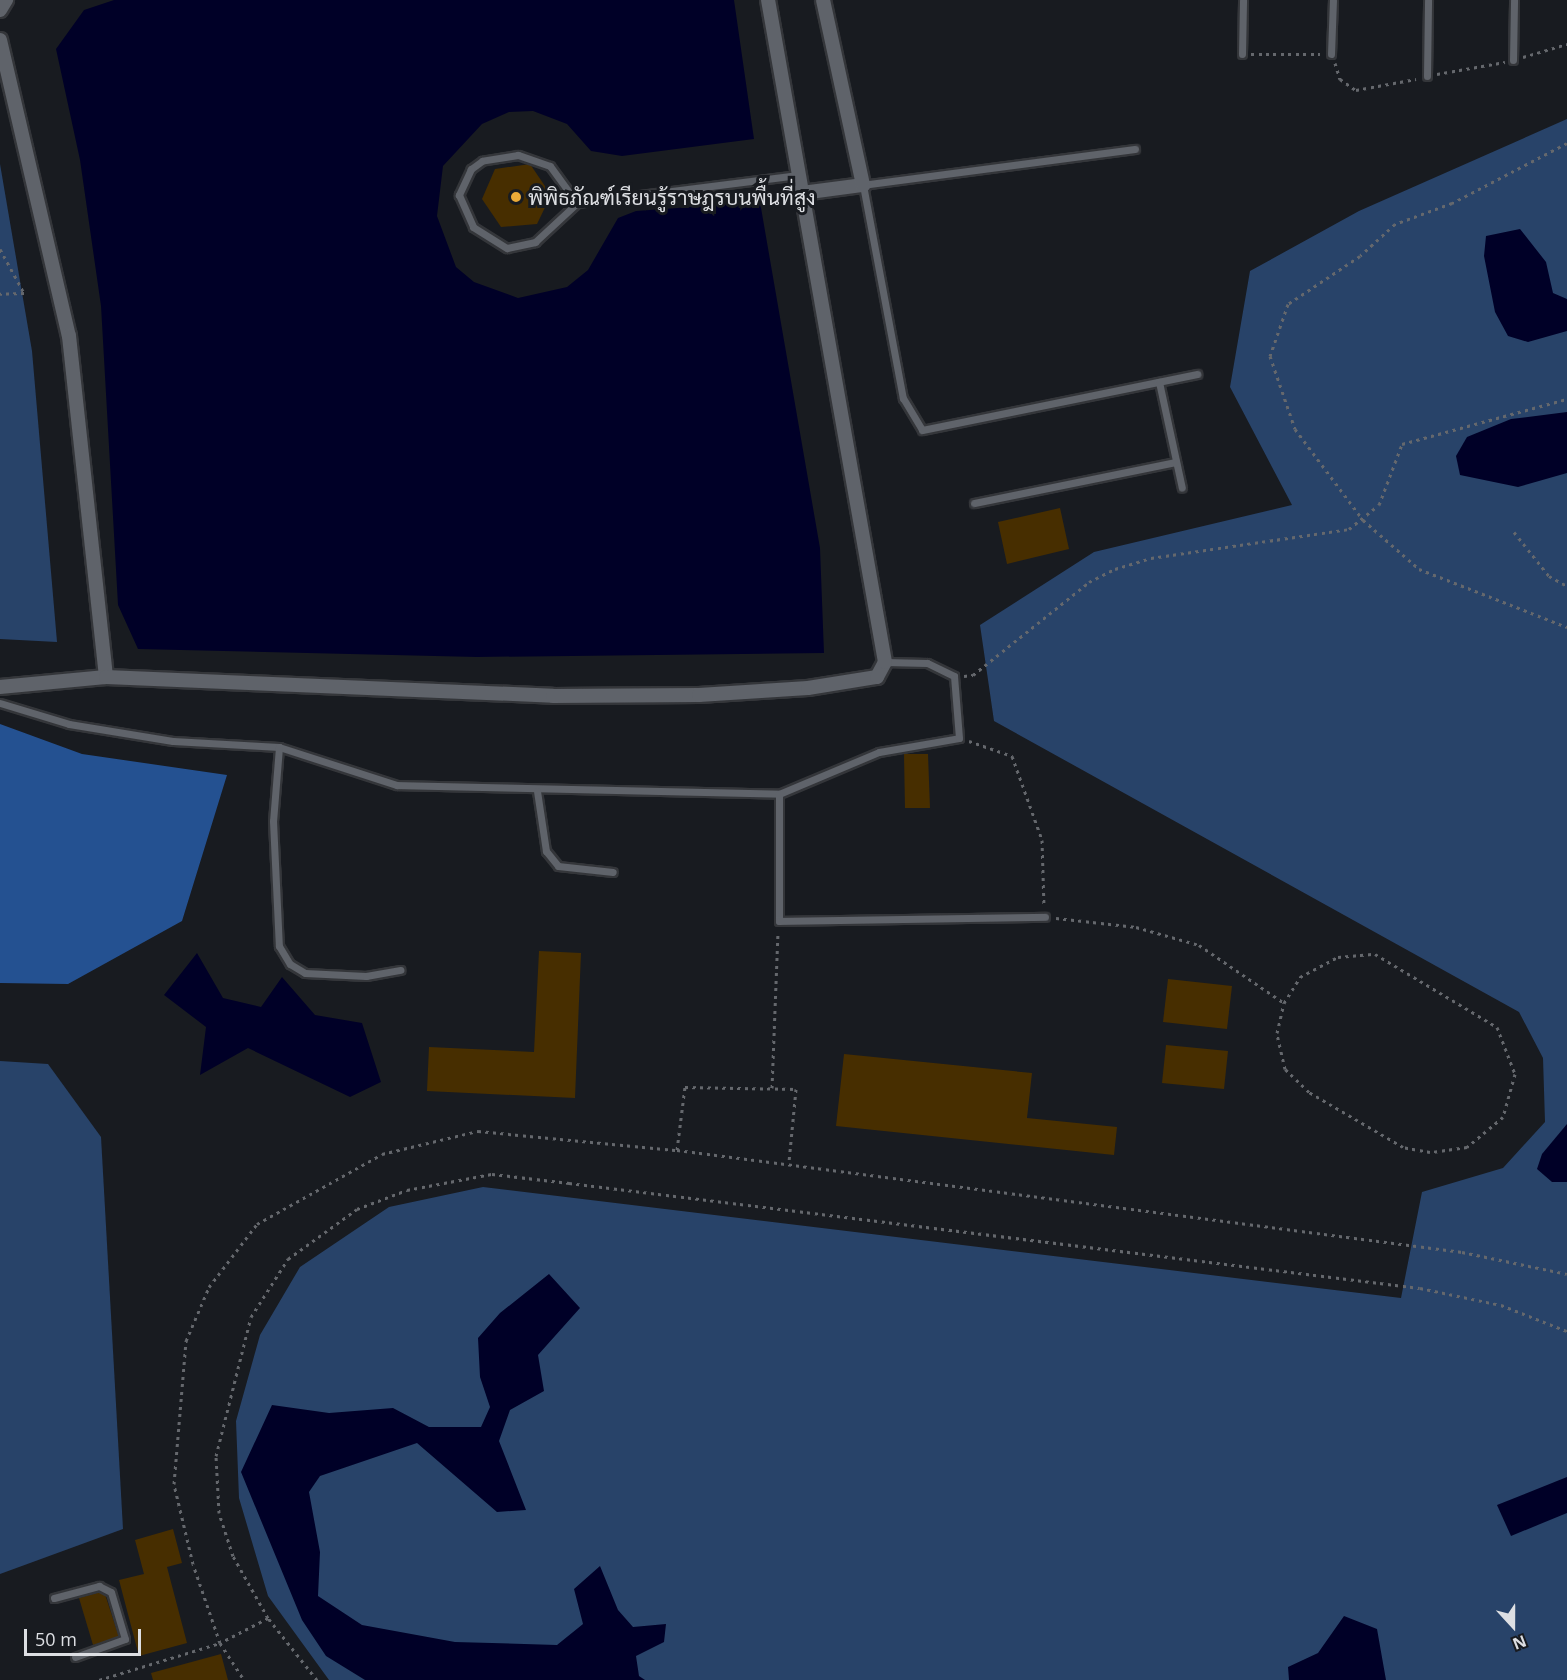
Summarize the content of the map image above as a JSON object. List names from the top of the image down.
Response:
{
  "places": ["พิพิธภัณฑ์เรียนรู้ราษฎรบนพื้นที่สูง"],
  "scale_bar": "50 m",
  "north": "bottom"
}
